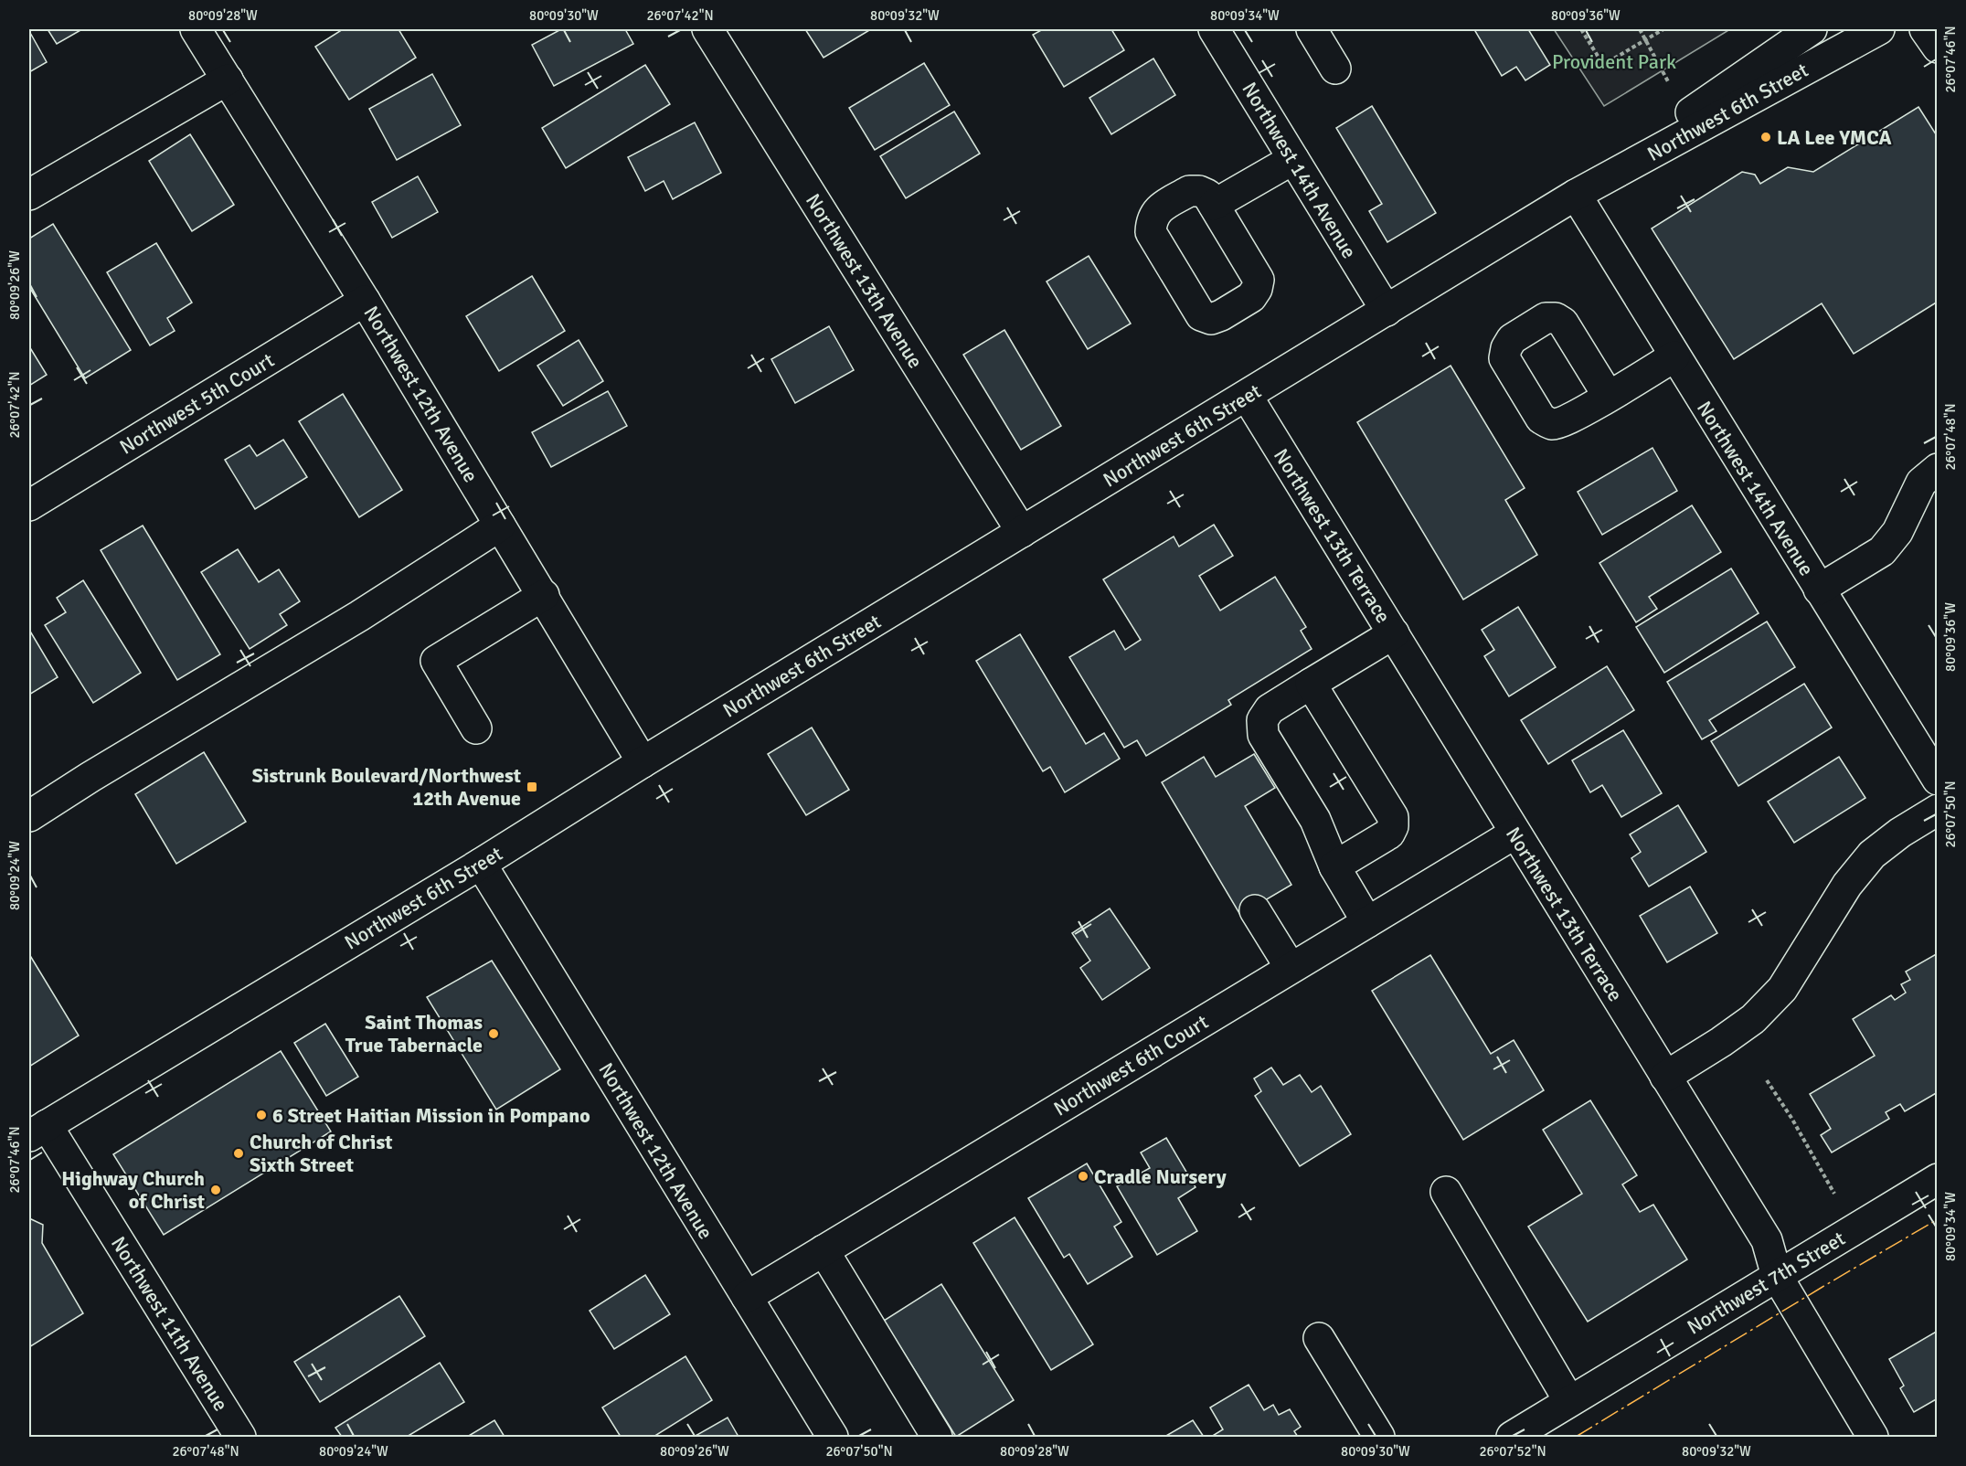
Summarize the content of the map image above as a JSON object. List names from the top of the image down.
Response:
{
  "streets": {
    "street": [
      "Northwest 6th Street",
      "Northwest 14th Avenue",
      "Northwest 13th Avenue",
      "Northwest 12th Avenue",
      "Northwest 5th Court",
      "Northwest 13th Terrace",
      "Northwest 6th Court",
      "Northwest 7th Street",
      "Northwest 11th Avenue"
    ]
  },
  "crossings": [
    ["Northwest 6th Street", "Northwest 14th Avenue"],
    ["Northwest 6th Street", "Northwest 13th Avenue"],
    ["Northwest 6th Street", "Northwest 12th Avenue"],
    ["Northwest 6th Street", "Northwest 13th Terrace"],
    ["Northwest 6th Street", "Northwest 11th Avenue"],
    ["Northwest 12th Avenue", "Northwest 5th Court"],
    ["Northwest 12th Avenue", "Northwest 6th Court"],
    ["Northwest 13th Terrace", "Northwest 6th Court"],
    ["Northwest 13th Terrace", "Northwest 7th Street"]
  ],
  "parks": ["Provident Park"],
  "places": {
    "other": [
      "LA Lee YMCA",
      "Saint Thomas True Tabernacle",
      "6 Street Haitian Mission in Pompano",
      "Church of Christ Sixth Street",
      "Cradle Nursery",
      "Highway Church of Christ"
    ],
    "transit": ["Sistrunk Boulevard/Northwest 12th Avenue"]
  },
  "coordinates": [
    "80°09'28\"W",
    "80°09'30\"W",
    "26°07'42\"N",
    "80°09'32\"W",
    "80°09'34\"W",
    "80°09'36\"W",
    "26°07'46\"N",
    "80°09'26\"W",
    "26°07'48\"N",
    "26°07'50\"N",
    "80°09'24\"W",
    "26°07'52\"N"
  ]
}
